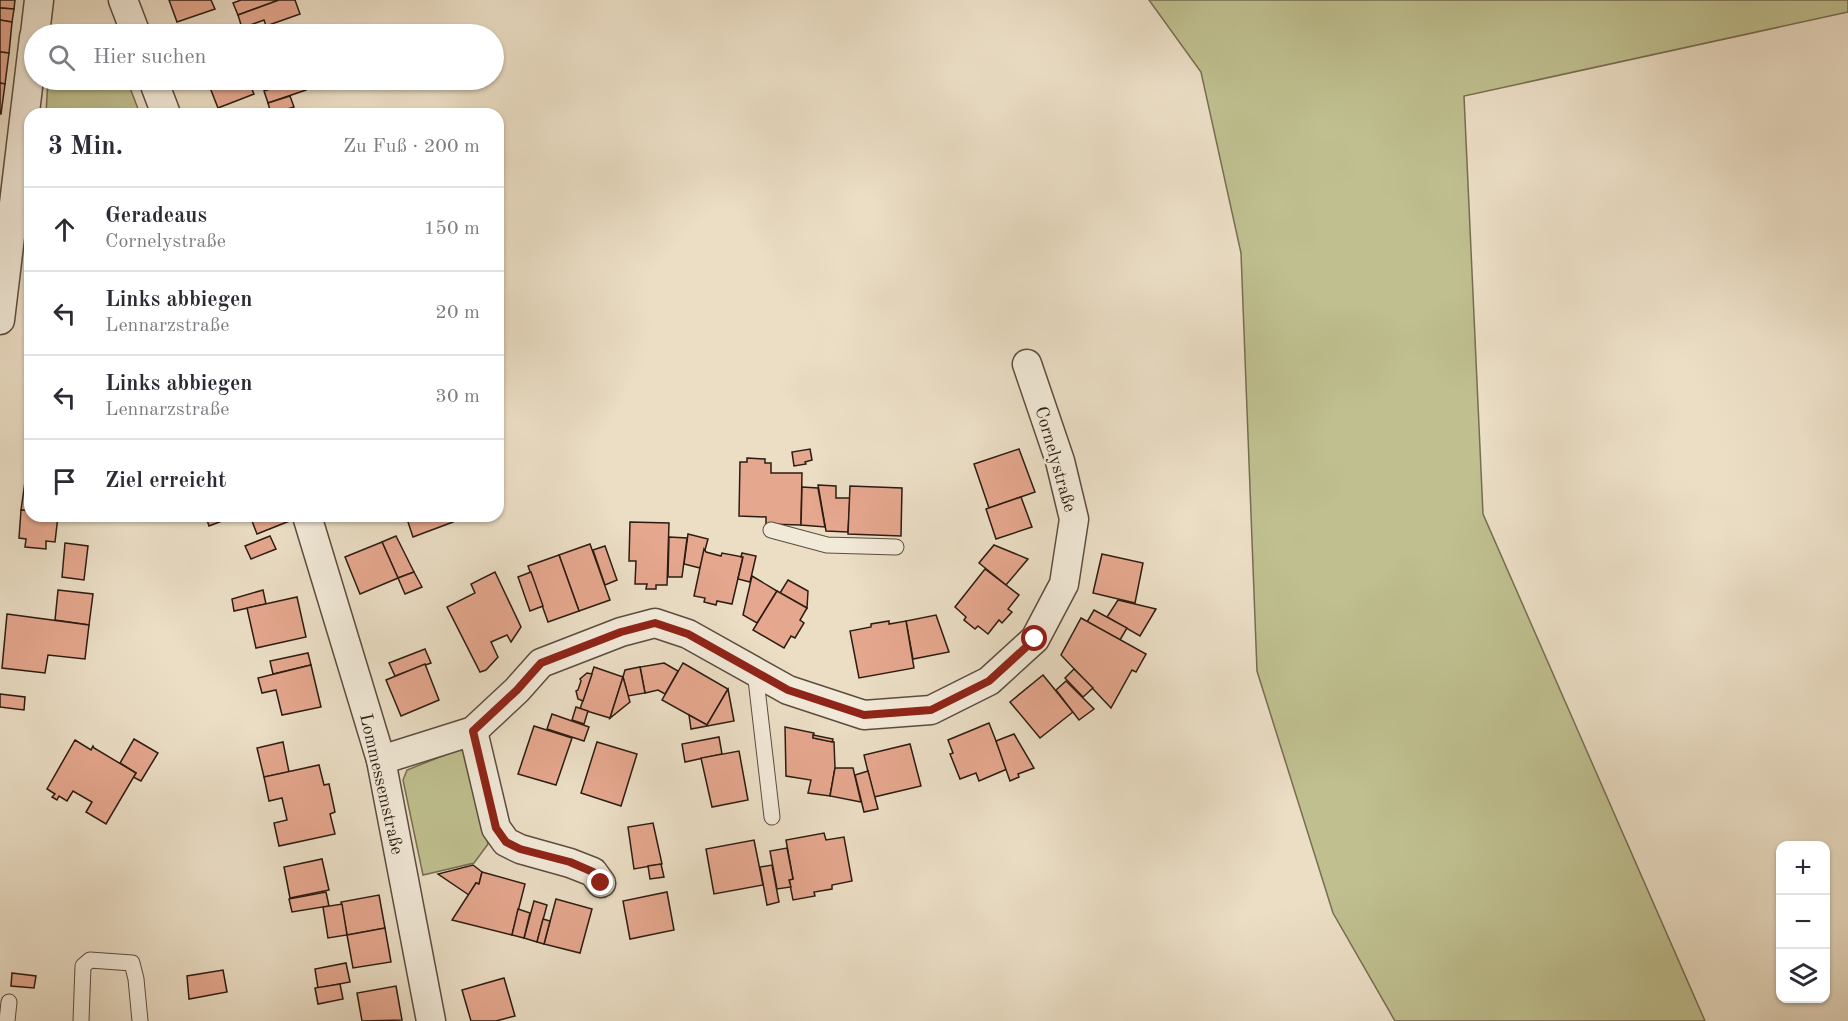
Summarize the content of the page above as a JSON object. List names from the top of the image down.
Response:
{
  "streets": {
    "street": ["Cornelystraße", "Lommessemstraße"]
  },
  "crossings": [
    ["Cornelystraße", "Lommessemstraße"]
  ],
  "page": {
    "search": "Hier suchen",
    "heading": ["3 Min.", "Zu Fuß · 200 m"],
    "list": [
      ["Geradeaus", "Cornelystraße", "150 m"],
      ["Links abbiegen", "Lennarzstraße", "20 m"],
      ["Links abbiegen", "Lennarzstraße", "30 m"],
      "Ziel erreicht"
    ],
    "map_buttons": ["+", "−"]
  }
}
